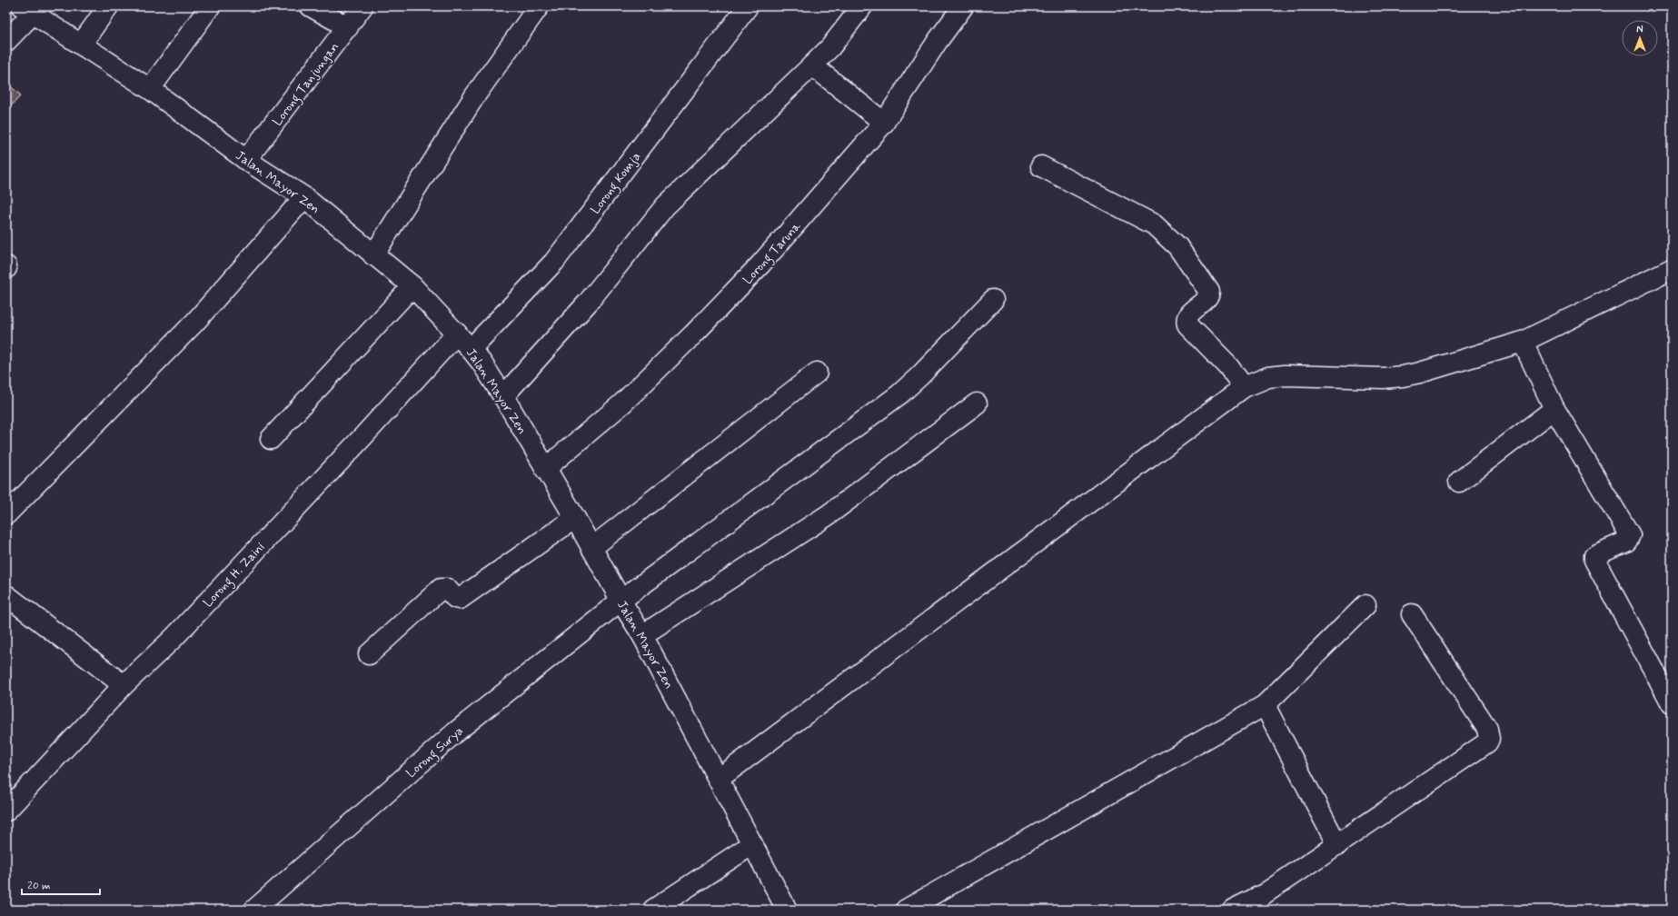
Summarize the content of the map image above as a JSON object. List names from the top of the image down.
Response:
{
  "streets": {
    "street": [
      "Lorong Tanjungan",
      "Jalan Mayor Zen",
      "Lorong Komja",
      "Lorong Taruna",
      "Lorong H. Zaini",
      "Lorong Surya"
    ]
  },
  "crossings": [
    ["Lorong Tanjungan", "Jalan Mayor Zen"],
    ["Jalan Mayor Zen", "Lorong Komja"],
    ["Jalan Mayor Zen", "Lorong Taruna"],
    ["Jalan Mayor Zen", "Lorong H. Zaini"],
    ["Jalan Mayor Zen", "Lorong Surya"]
  ],
  "scale_bar": "20 m",
  "north": "top"
}
